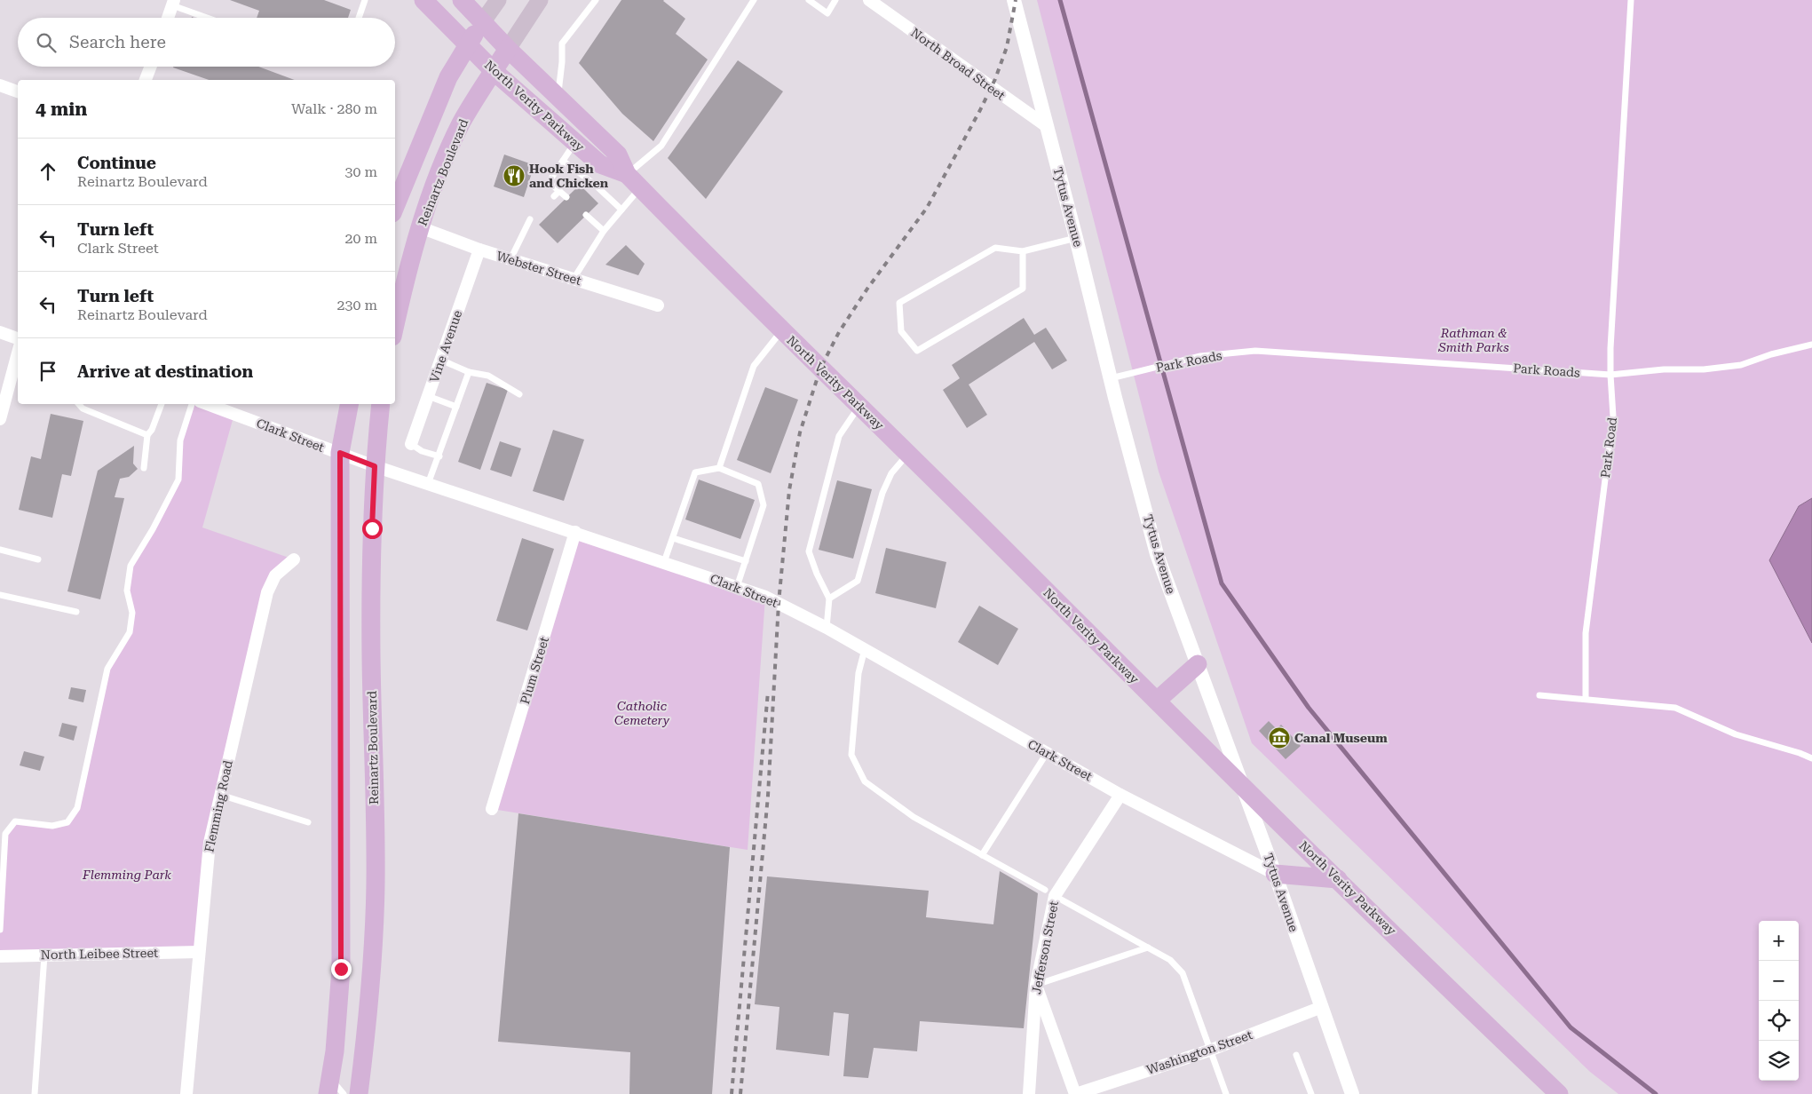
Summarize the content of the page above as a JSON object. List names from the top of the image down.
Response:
{
  "streets": {
    "main road": ["North Verity Parkway", "Reinartz Boulevard"],
    "street": [
      "North Broad Street",
      "Tytus Avenue",
      "Webster Street",
      "Vine Avenue",
      "Clark Street",
      "Plum Street",
      "Flemming Road",
      "Jefferson Street",
      "North Leibee Street",
      "Washington Street"
    ],
    "lane": ["Park Roads", "Park Road"]
  },
  "crossings": [
    ["North Broad Street", "Tytus Avenue"],
    ["North Verity Parkway", "Reinartz Boulevard"],
    ["North Verity Parkway", "Tytus Avenue"],
    ["Reinartz Boulevard", "Webster Street"],
    ["Reinartz Boulevard", "Clark Street"],
    ["Tytus Avenue", "Park Roads"],
    ["Tytus Avenue", "Clark Street"],
    ["Tytus Avenue", "Washington Street"],
    ["Webster Street", "Vine Avenue"],
    ["Park Roads", "Park Road"],
    ["Clark Street", "Plum Street"],
    ["Clark Street", "Jefferson Street"],
    ["Flemming Road", "North Leibee Street"]
  ],
  "parks": ["Rathman & Smith Parks", "Catholic Cemetery", "Flemming Park"],
  "places": {
    "restaurant": ["Hook Fish and Chicken"],
    "museum": ["Canal Museum"]
  },
  "page": {
    "search": "Search here",
    "heading": ["4 min", "Walk · 280 m"],
    "list": [
      ["Continue", "Reinartz Boulevard", "30 m"],
      ["Turn left", "Clark Street", "20 m"],
      ["Turn left", "Reinartz Boulevard", "230 m"],
      "Arrive at destination"
    ],
    "map_buttons": ["+", "−"]
  }
}
